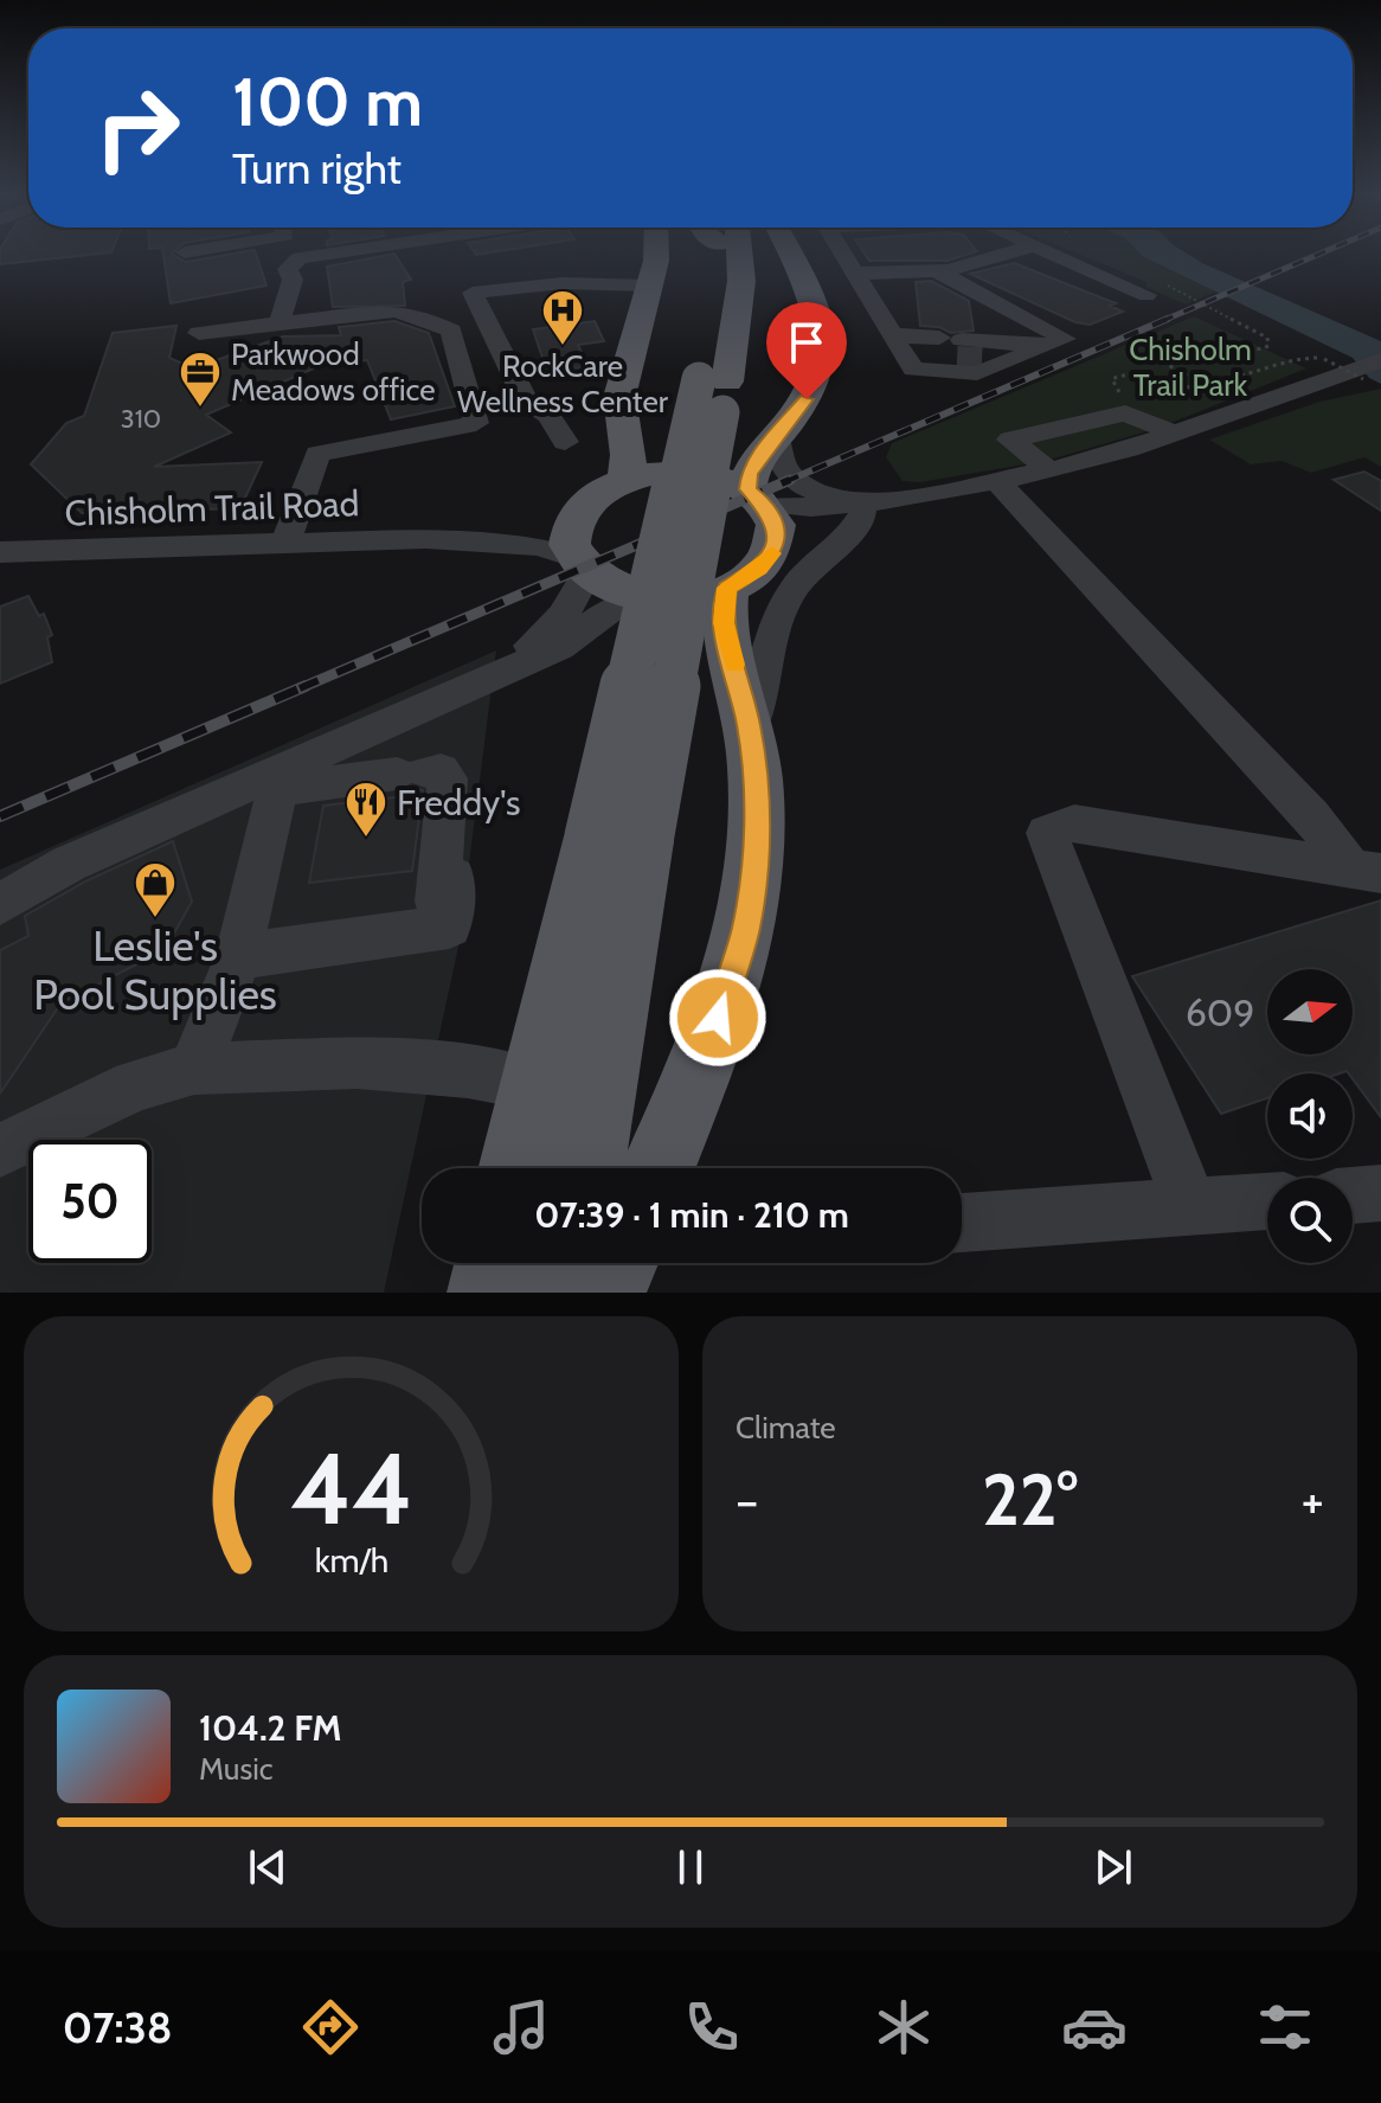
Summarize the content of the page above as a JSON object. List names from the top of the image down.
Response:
{
  "streets": {
    "street": ["Chisholm Trail Road"]
  },
  "parks": ["Chisholm Trail Park"],
  "places": {
    "hospital": ["RockCare Wellness Center"],
    "office": ["Parkwood Meadows office"],
    "restaurant": ["Freddy's"],
    "shop": ["Leslie's Pool Supplies"]
  },
  "house_numbers": ["310", "609"],
  "north": "right",
  "page": {
    "turn": ["100 m", "Turn right"],
    "limit": "50",
    "trip": "07:39 · 1 min · 210 m",
    "tile": "Climate",
    "heat": ["−", "22°", "+"],
    "song": ["104.2 FM", "Music"],
    "tabs": "07:38",
    "gauge": ["44", "km/h"]
  }
}
